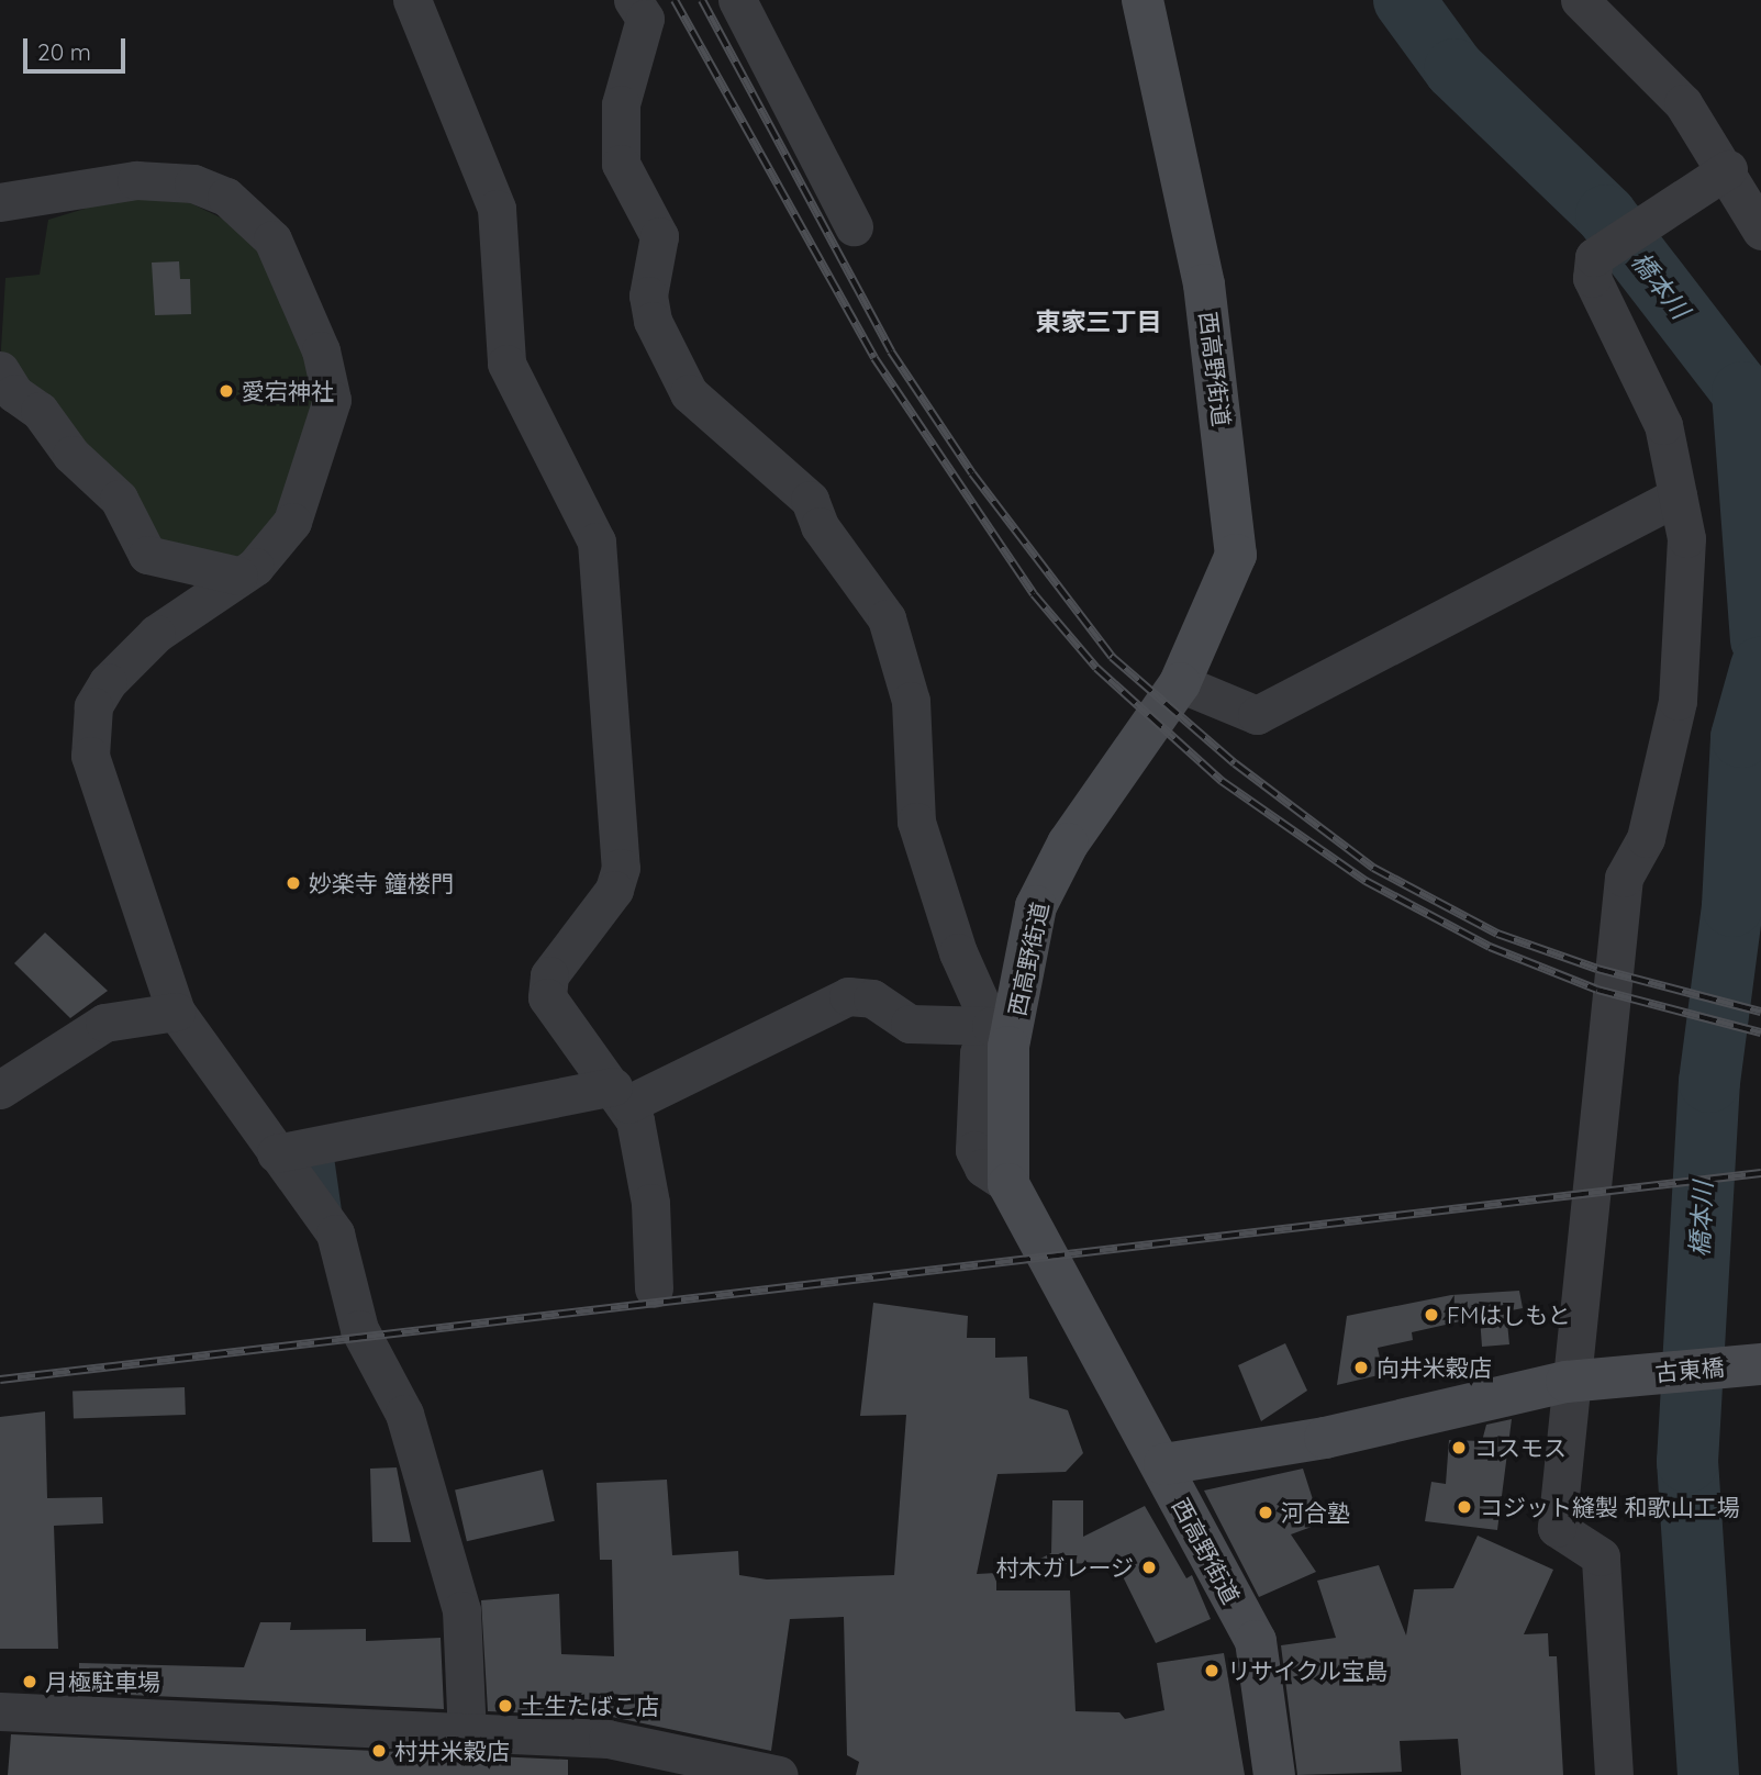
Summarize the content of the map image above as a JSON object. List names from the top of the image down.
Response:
{
  "streets": {
    "street": ["西高野街道", "古東橋"]
  },
  "crossings": [
    ["西高野街道", "古東橋"]
  ],
  "districts": ["東家三丁目"],
  "water": ["橋本川"],
  "places": [
    "愛宕神社",
    "妙楽寺 鐘楼門",
    "FMはしもと",
    "向井米穀店",
    "コスモス",
    "コジット縫製 和歌山工場",
    "河合塾",
    "村木ガレージ",
    "リサイクル宝島",
    "月極駐車場",
    "土生たばこ店",
    "村井米穀店"
  ],
  "scale_bar": "20 m"
}
